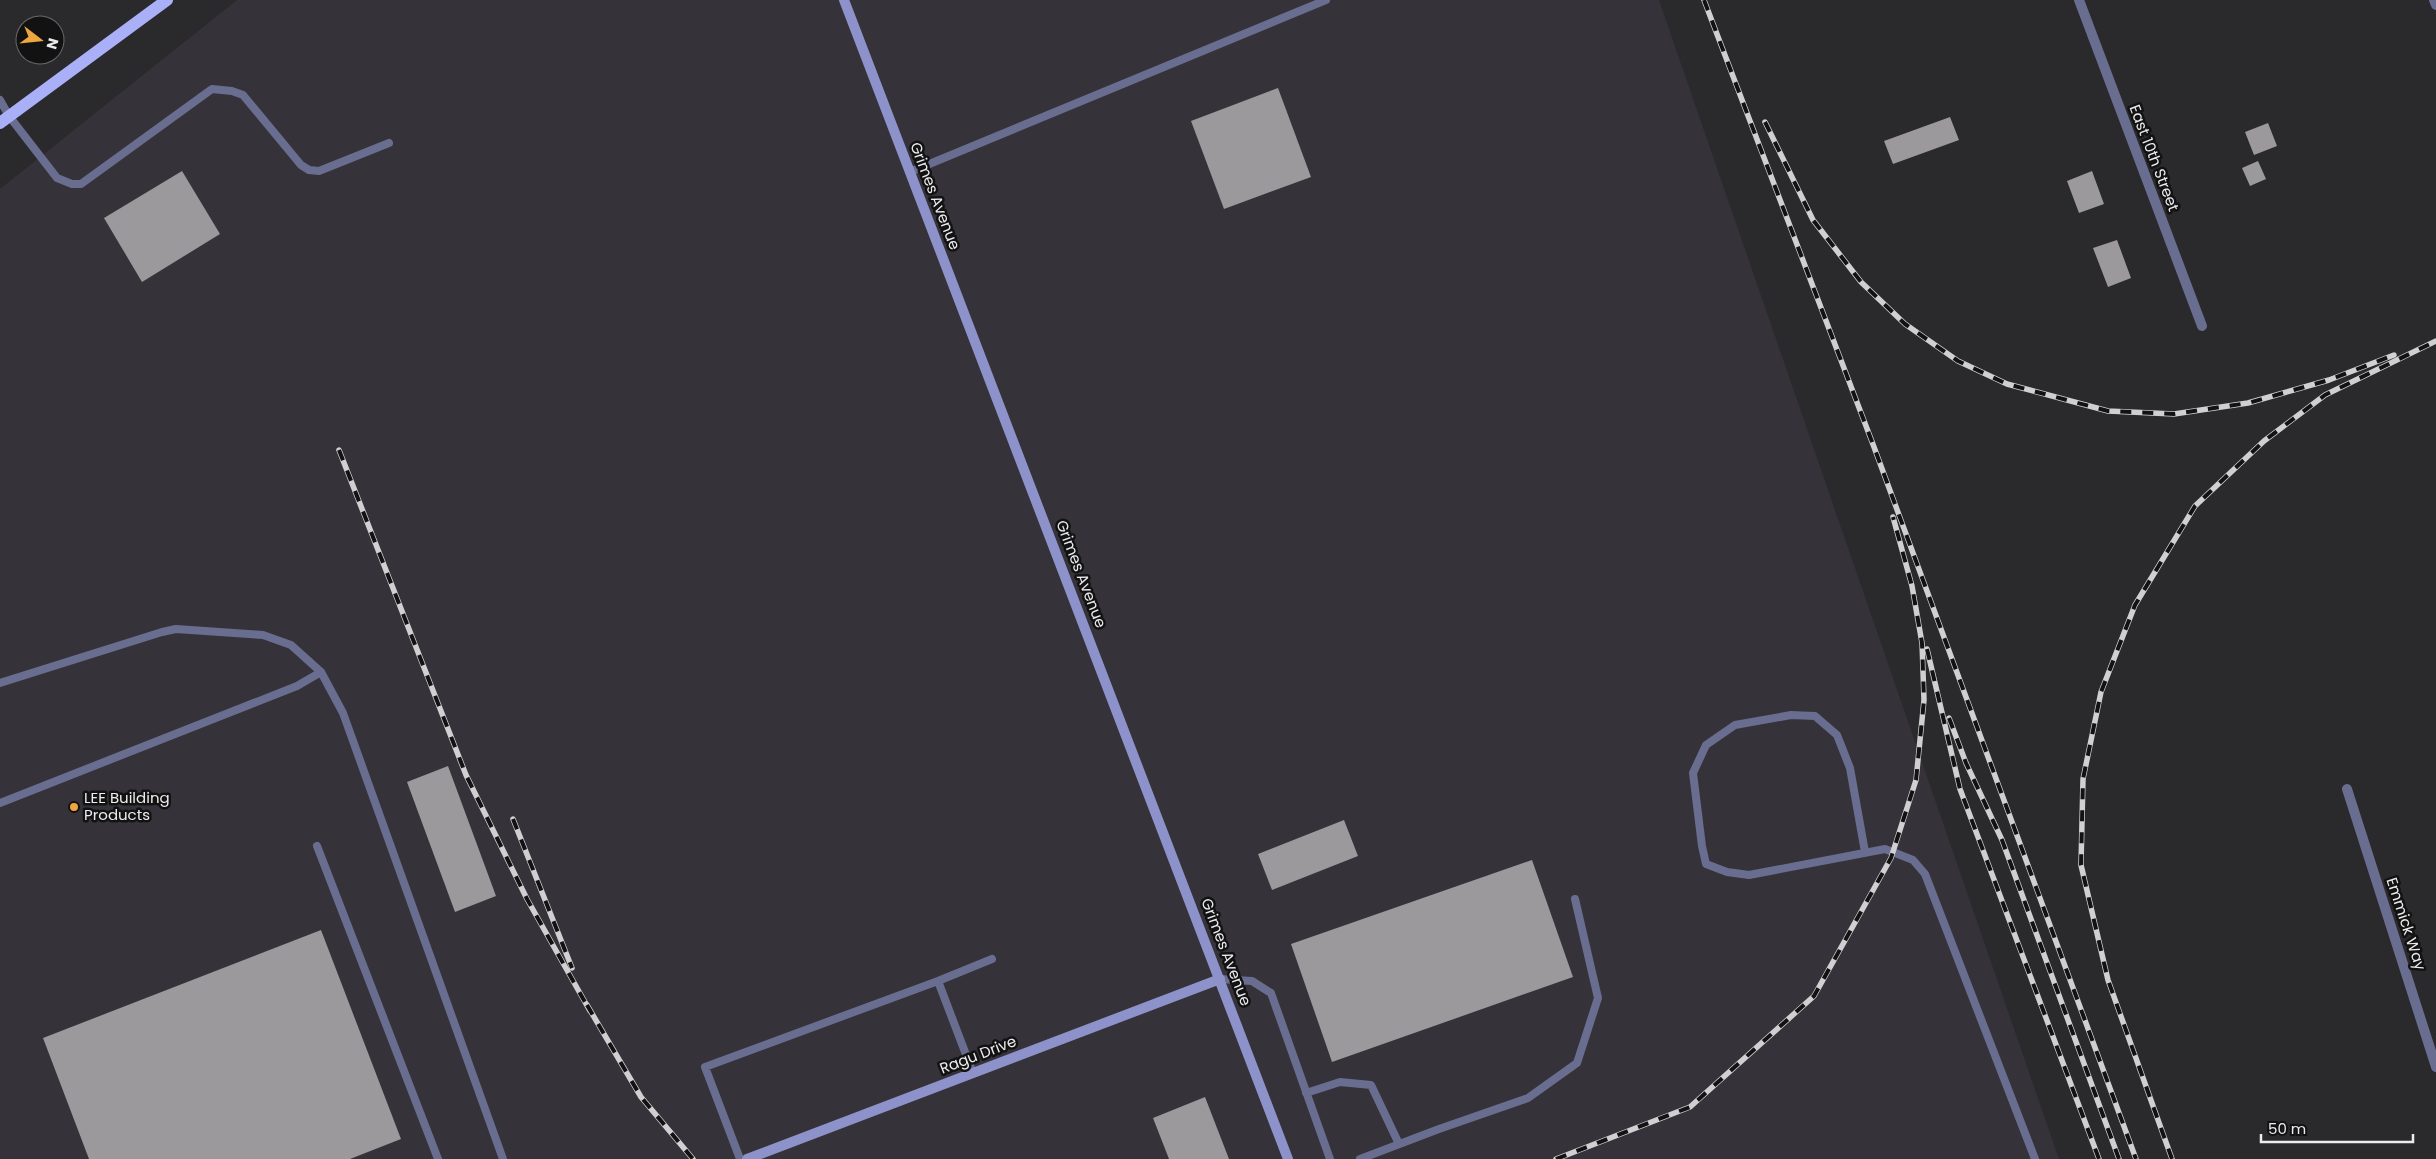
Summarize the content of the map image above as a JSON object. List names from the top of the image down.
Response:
{
  "streets": {
    "street": [
      "East 10th Street",
      "Grimes Avenue",
      "Emmick Way",
      "Ragu Drive"
    ]
  },
  "crossings": [
    ["Grimes Avenue", "Ragu Drive"]
  ],
  "places": ["LEE Building Products"],
  "scale_bar": "50 m",
  "north": "right"
}
